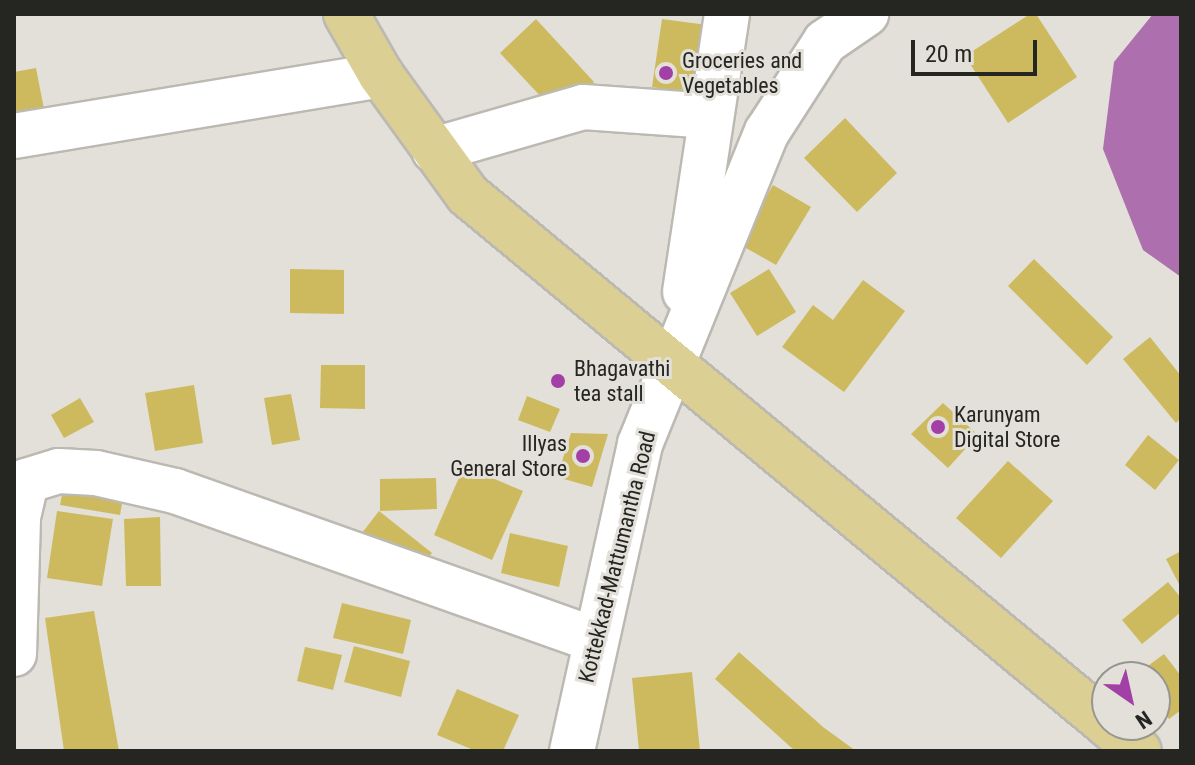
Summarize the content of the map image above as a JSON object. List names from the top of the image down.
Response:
{
  "streets": {
    "street": ["Kottekkad-Mattumantha Road"]
  },
  "places": [
    "Groceries and Vegetables",
    "Bhagavathi tea stall",
    "Karunyam Digital Store",
    "Illyas General Store"
  ],
  "scale_bar": "20 m",
  "north": "bottom right"
}
